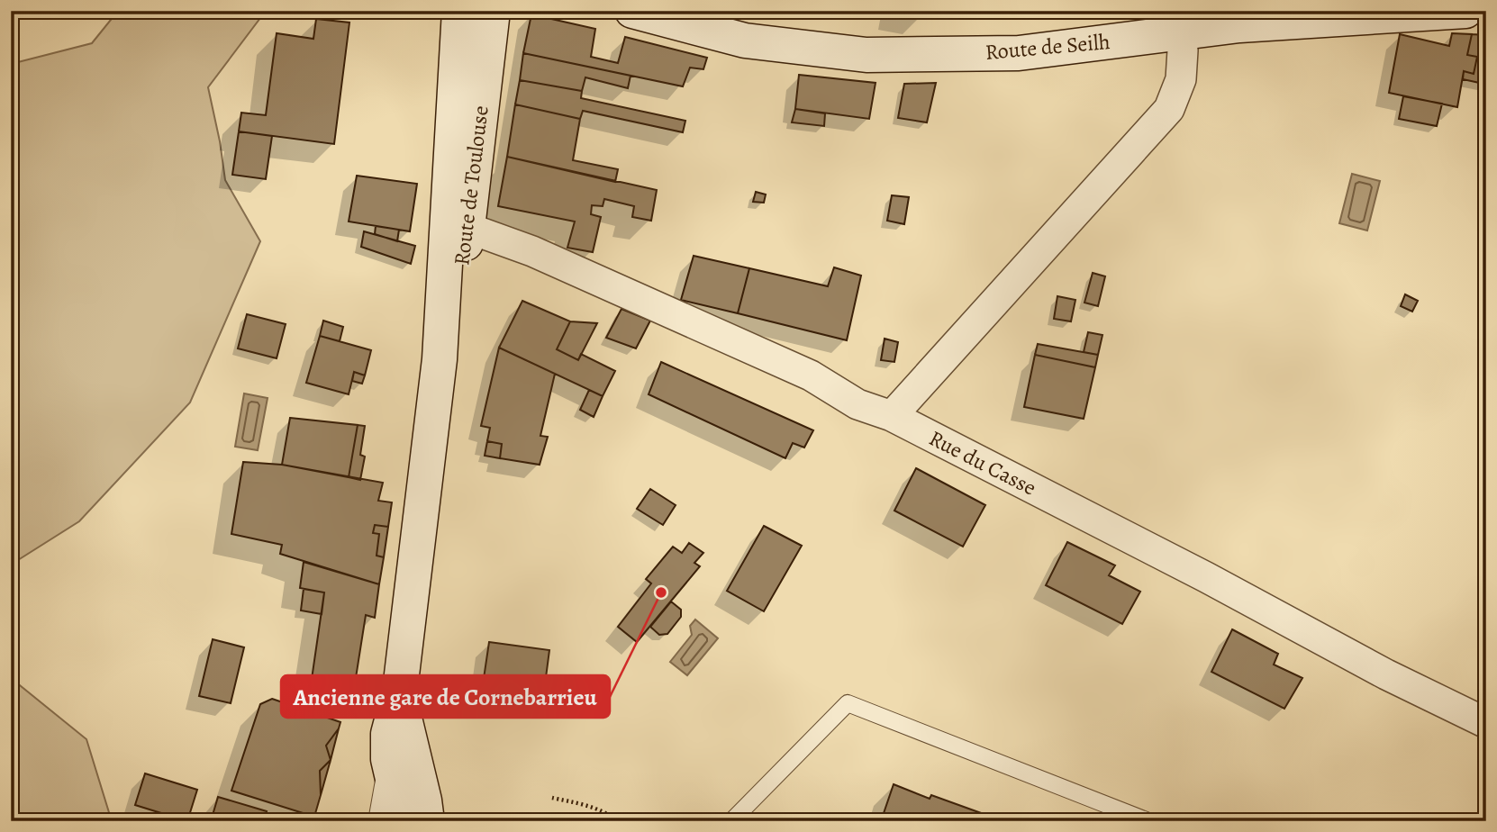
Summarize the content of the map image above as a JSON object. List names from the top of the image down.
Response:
{
  "streets": {
    "main road": ["Route de Seilh", "Route de Toulouse"],
    "street": ["Rue du Casse"]
  },
  "crossings": [
    ["Route de Toulouse", "Rue du Casse"]
  ],
  "places": ["Ancienne gare de Cornebarrieu"]
}
